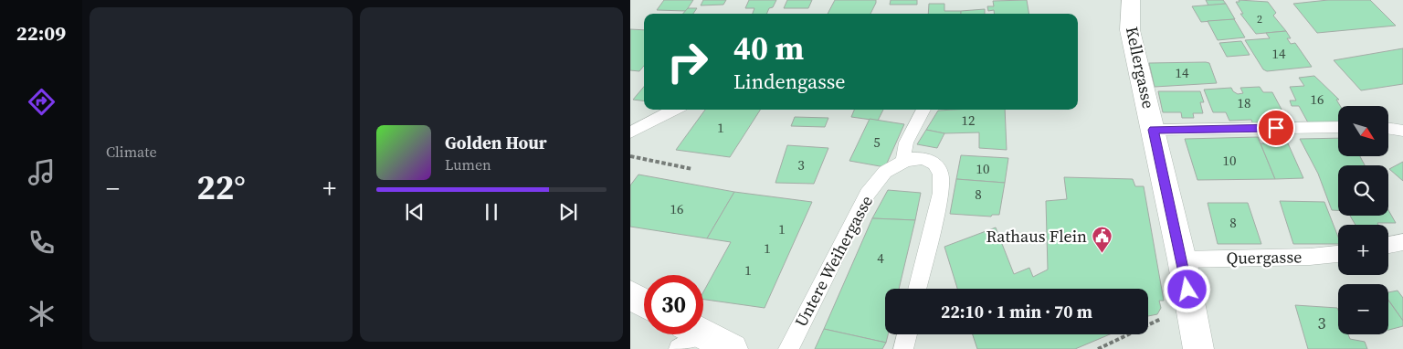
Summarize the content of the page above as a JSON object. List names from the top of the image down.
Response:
{
  "streets": {
    "street": ["Kellergasse"],
    "lane": ["Quergasse", "Untere Weihergasse"]
  },
  "crossings": [
    ["Kellergasse", "Quergasse"]
  ],
  "places": {
    "public building": ["Rathaus Flein"]
  },
  "house_numbers": [
    "2",
    "14",
    "14",
    "16",
    "18",
    "12",
    "1",
    "5",
    "10",
    "3",
    "10",
    "8",
    "16",
    "8",
    "1",
    "1",
    "4",
    "1",
    "3"
  ],
  "north": "bottom right",
  "page": {
    "tabs": "22:09",
    "tile": "Climate",
    "turn": ["40 m", "Lindengasse"],
    "map_buttons": ["+", "−"],
    "song": ["Golden Hour", "Lumen"],
    "heat": ["−", "22°", "+"],
    "limit": "30",
    "trip": "22:10 · 1 min · 70 m"
  }
}
